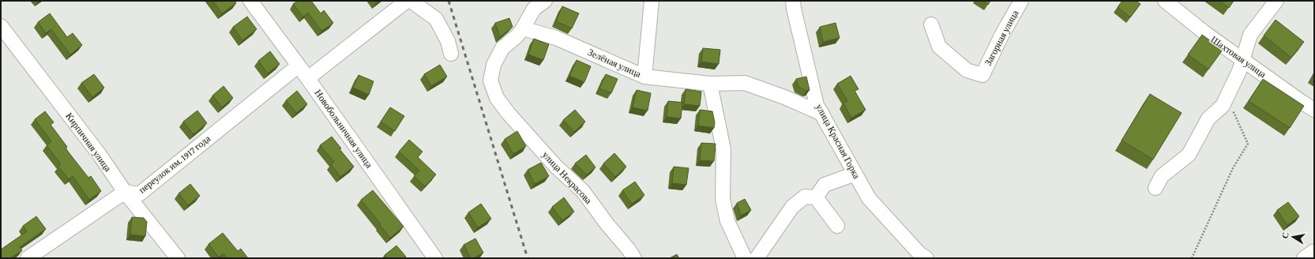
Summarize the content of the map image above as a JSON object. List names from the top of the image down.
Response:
{
  "streets": {
    "street": [
      "Загорная улица",
      "Шахтовая улица",
      "Зелёная улица",
      "Новобольничная улица",
      "улица Красная Горка",
      "Кирпичная улица",
      "переулок им. 1917 года",
      "улица Некрасова"
    ]
  },
  "crossings": [
    ["Зелёная улица", "улица Красная Горка"],
    ["Зелёная улица", "улица Некрасова"],
    ["Новобольничная улица", "переулок им. 1917 года"],
    ["Кирпичная улица", "переулок им. 1917 года"]
  ],
  "north": "left"
}
